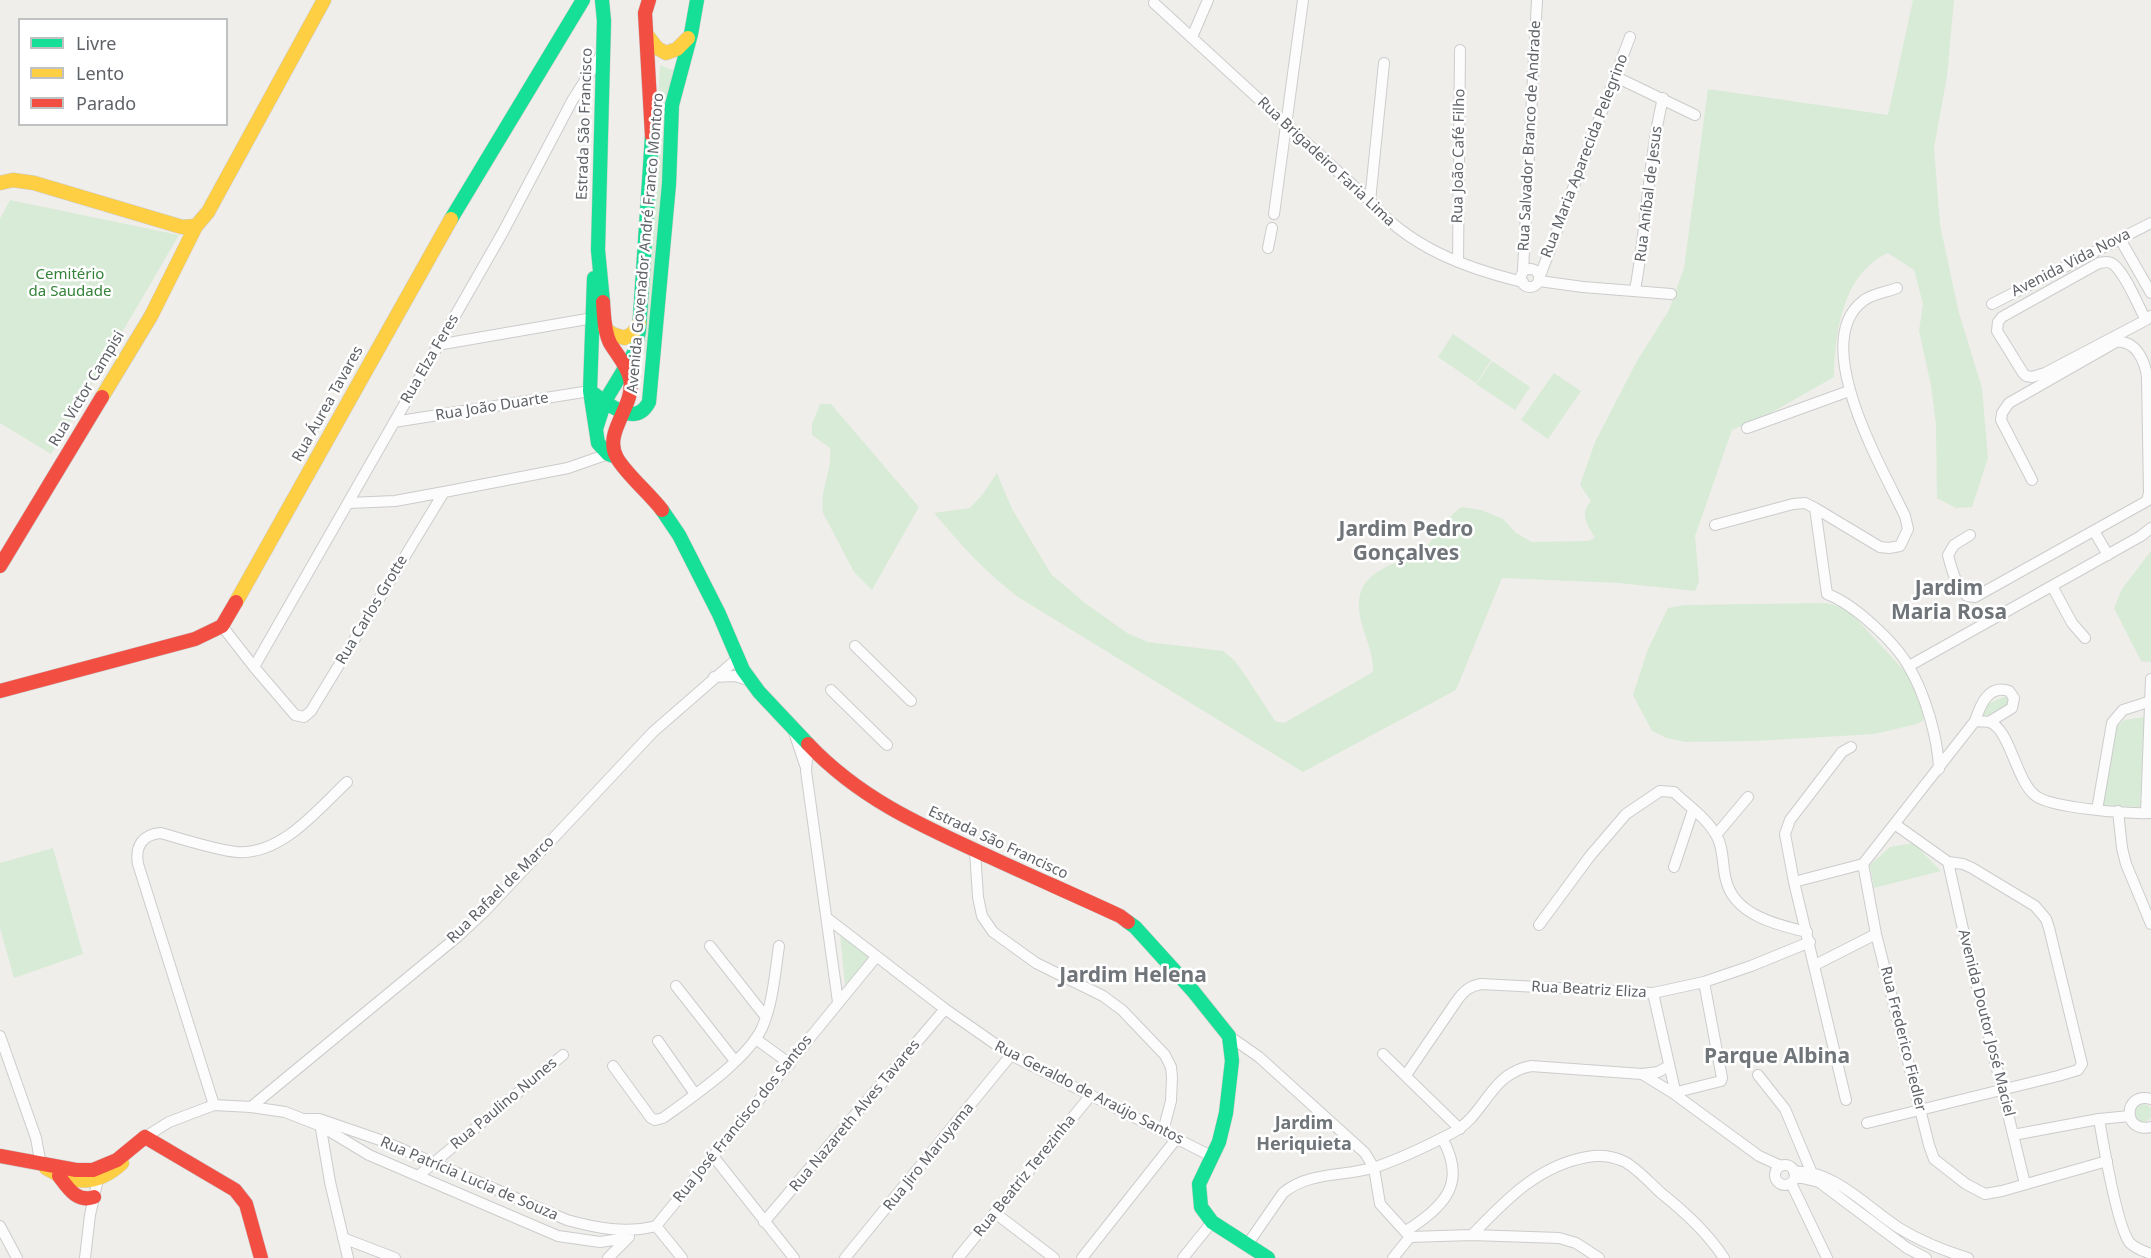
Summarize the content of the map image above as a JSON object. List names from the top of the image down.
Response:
{
  "streets": {
    "main road": [
      "Estrada São Francisco",
      "Avenida Govenador André Franco Montoro",
      "Rua Victor Campisi",
      "Rua Áurea Tavares",
      "Rua Patrícia Lucia de Souza"
    ],
    "street": [
      "Rua Salvador Branco de Andrade",
      "Rua João Café Filho",
      "Rua Maria Aparecida Pelegrino",
      "Rua Brigadeiro Faria Lima",
      "Rua Aníbal de Jesus",
      "Avenida Vida Nova",
      "Rua Elza Feres",
      "Rua João Duarte",
      "Rua Carlos Grotte",
      "Rua Rafael de Marco",
      "Rua Beatriz Eliza",
      "Avenida Doutor José Maciel",
      "Rua Frederico Fiedler",
      "Rua Geraldo de Araújo Santos",
      "Rua Paulino Nunes",
      "Rua Nazareth Alves Tavares",
      "Rua José Francisco dos Santos",
      "Rua Jiro Maruyama",
      "Rua Beatriz Terezinha"
    ]
  },
  "crossings": [
    ["Estrada São Francisco", "Avenida Govenador André Franco Montoro"],
    ["Estrada São Francisco", "Rua Elza Feres"],
    ["Estrada São Francisco", "Rua João Duarte"],
    ["Estrada São Francisco", "Rua Rafael de Marco"],
    ["Rua Salvador Branco de Andrade", "Rua Brigadeiro Faria Lima"],
    ["Rua João Café Filho", "Rua Brigadeiro Faria Lima"],
    ["Rua Maria Aparecida Pelegrino", "Rua Brigadeiro Faria Lima"],
    ["Rua Brigadeiro Faria Lima", "Rua Aníbal de Jesus"],
    ["Avenida Govenador André Franco Montoro", "Rua João Duarte"],
    ["Rua Elza Feres", "Rua João Duarte"],
    ["Rua Elza Feres", "Rua Carlos Grotte"],
    ["Rua Rafael de Marco", "Rua Patrícia Lucia de Souza"],
    ["Avenida Doutor José Maciel", "Rua Frederico Fiedler"],
    ["Rua Geraldo de Araújo Santos", "Rua Nazareth Alves Tavares"],
    ["Rua Geraldo de Araújo Santos", "Rua José Francisco dos Santos"],
    ["Rua Geraldo de Araújo Santos", "Rua Jiro Maruyama"],
    ["Rua Geraldo de Araújo Santos", "Rua Beatriz Terezinha"],
    ["Rua Paulino Nunes", "Rua Patrícia Lucia de Souza"]
  ],
  "districts": [
    "Jardim Pedro Gonçalves",
    "Jardim Maria Rosa",
    "Jardim Helena",
    "Parque Albina",
    "Jardim Heriquieta"
  ],
  "parks": ["Cemitério da Saudade"],
  "legend": ["Livre", "Lento", "Parado"]
}
